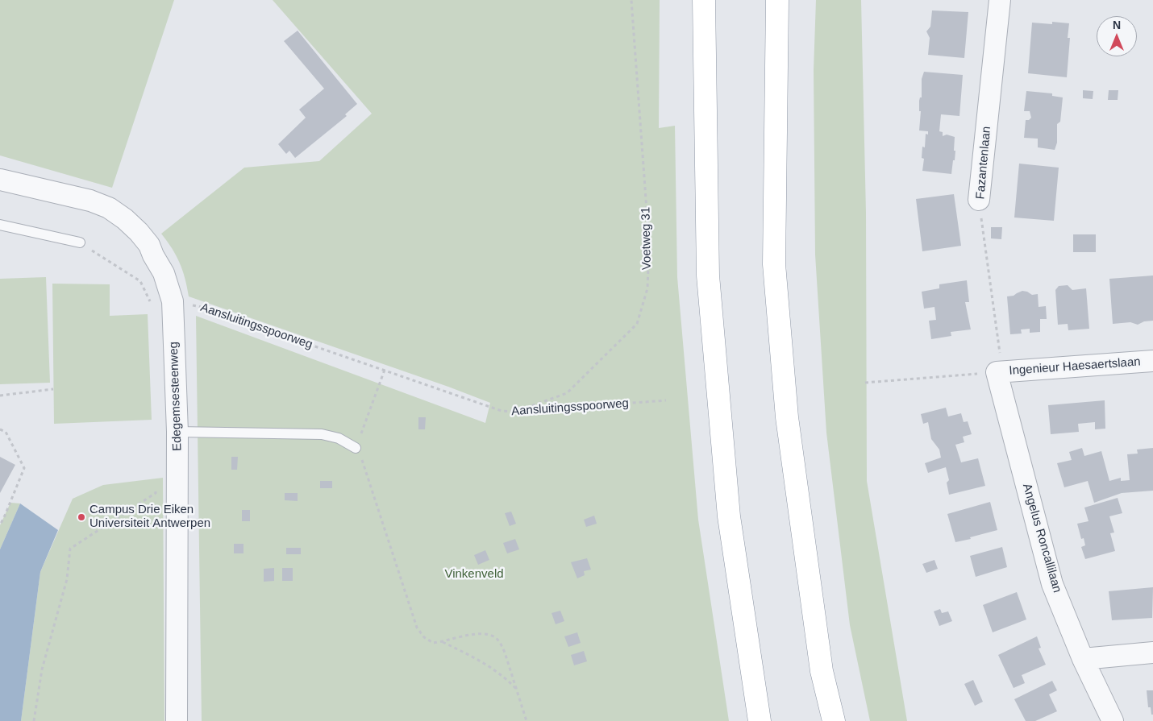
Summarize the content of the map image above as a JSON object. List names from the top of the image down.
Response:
{
  "streets": {
    "street": [
      "Fazantenlaan",
      "Ingenieur Haesaertslaan",
      "Edegemsesteenweg",
      "Angelus Roncallilaan"
    ],
    "path": ["Voetweg 31", "Aansluitingsspoorweg"]
  },
  "crossings": [
    ["Fazantenlaan", "Ingenieur Haesaertslaan"],
    ["Fazantenlaan", "Angelus Roncallilaan"],
    ["Voetweg 31", "Aansluitingsspoorweg"],
    ["Aansluitingsspoorweg", "Edegemsesteenweg"],
    ["Ingenieur Haesaertslaan", "Angelus Roncallilaan"]
  ],
  "parks": ["Vinkenveld"],
  "places": ["Campus Drie Eiken Universiteit Antwerpen"],
  "north": "top"
}
